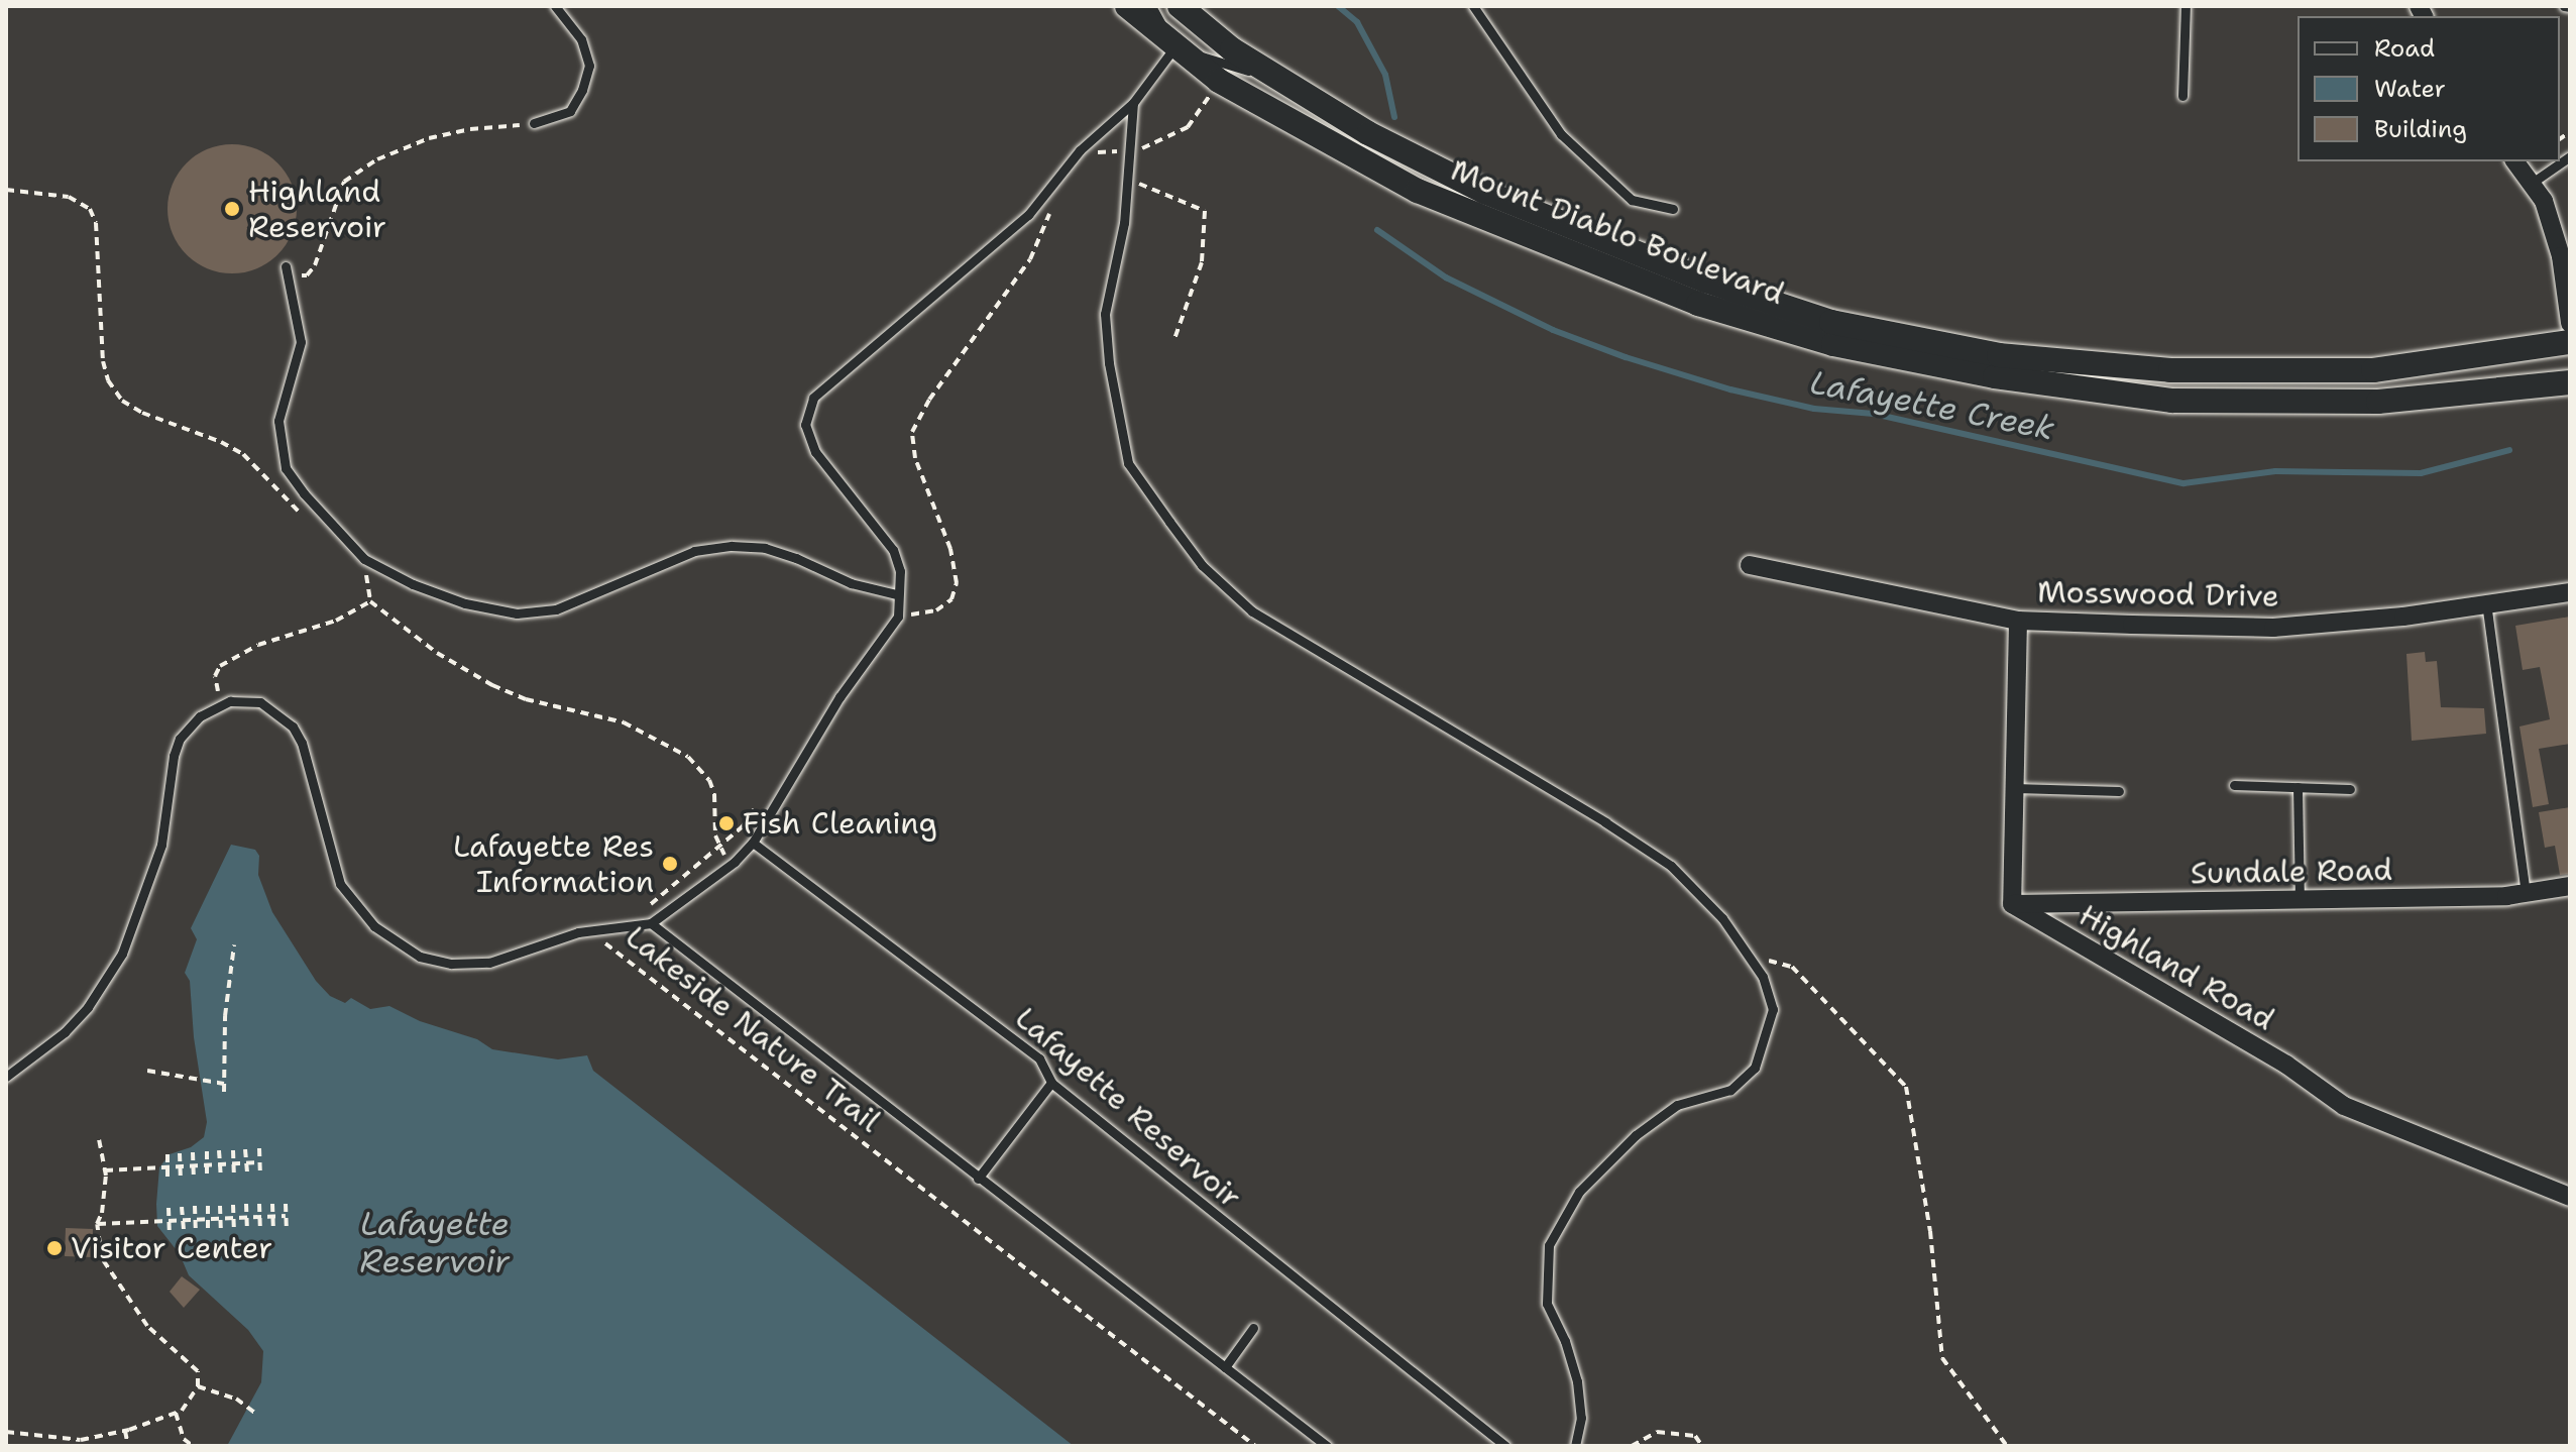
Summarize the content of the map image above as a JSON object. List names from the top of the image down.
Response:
{
  "streets": {
    "main road": ["Mount Diablo Boulevard"],
    "street": ["Mosswood Drive", "Sundale Road", "Highland Road"],
    "lane": ["Lafayette Reservoir"],
    "path": ["Lakeside Nature Trail"]
  },
  "crossings": [
    ["Sundale Road", "Highland Road"]
  ],
  "water": ["Lafayette Creek", "Lafayette Reservoir"],
  "places": [
    "Highland Reservoir",
    "Fish Cleaning",
    "Lafayette Res Information",
    "Visitor Center"
  ],
  "legend": ["Road", "Water", "Building"]
}
